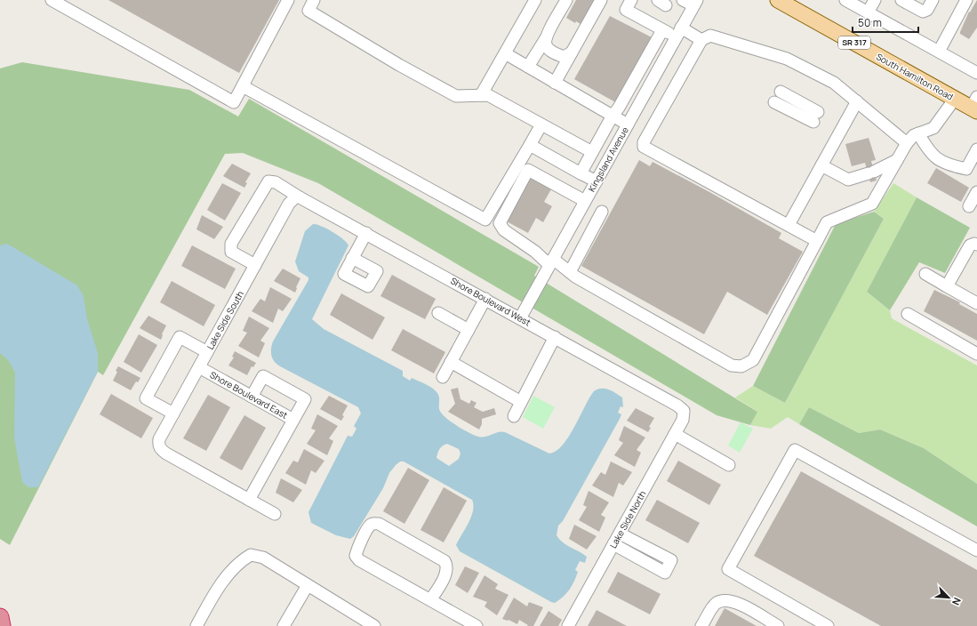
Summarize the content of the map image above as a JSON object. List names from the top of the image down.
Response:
{
  "streets": {
    "main road": ["SR 317", "South Hamilton Road"],
    "street": [
      "Kingsland Avenue",
      "Shore Boulevard West",
      "Lake Side South",
      "Shore Boulevard East",
      "Lake Side North"
    ]
  },
  "crossings": [
    ["Kingsland Avenue", "Shore Boulevard West"],
    ["Shore Boulevard West", "Lake Side South"],
    ["Shore Boulevard West", "Lake Side North"],
    ["Lake Side South", "Shore Boulevard East"]
  ],
  "scale_bar": "50 m",
  "north": "bottom right"
}
